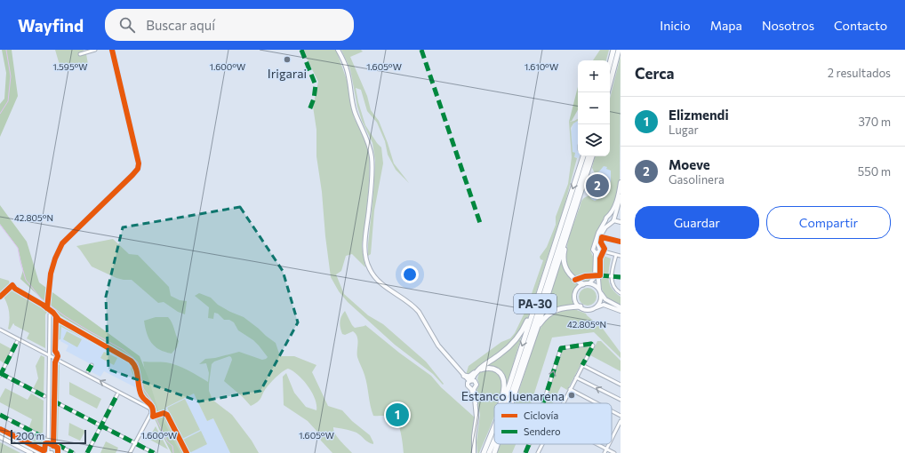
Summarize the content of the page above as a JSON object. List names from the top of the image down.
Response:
{
  "streets": {
    "highway": ["PA-30"]
  },
  "places": ["Irigarai", "Estanco Juenarena"],
  "legend": ["Ciclovía", "Sendero"],
  "scale_bar": "200 m",
  "page": {
    "header": "Wayfind",
    "search": "Buscar aquí",
    "nav": [
      "Inicio",
      "Mapa",
      "Nosotros",
      "Contacto"
    ],
    "heading": ["Cerca", "2 resultados"],
    "map_buttons": ["+", "−"],
    "list": [
      {
        "mark": "1",
        "name": "Elizmendi",
        "note": "Lugar",
        "value": "370 m"
      },
      {
        "mark": "2",
        "name": "Moeve",
        "note": "Gasolinera",
        "value": "550 m"
      }
    ],
    "pins": ["2", "1"],
    "buttons": ["Guardar", "Compartir"],
    "scale": "200 m"
  },
  "coordinates": [
    "1.610°W",
    "1.595°W",
    "1.600°W",
    "1.605°W",
    "42.805°N"
  ]
}
